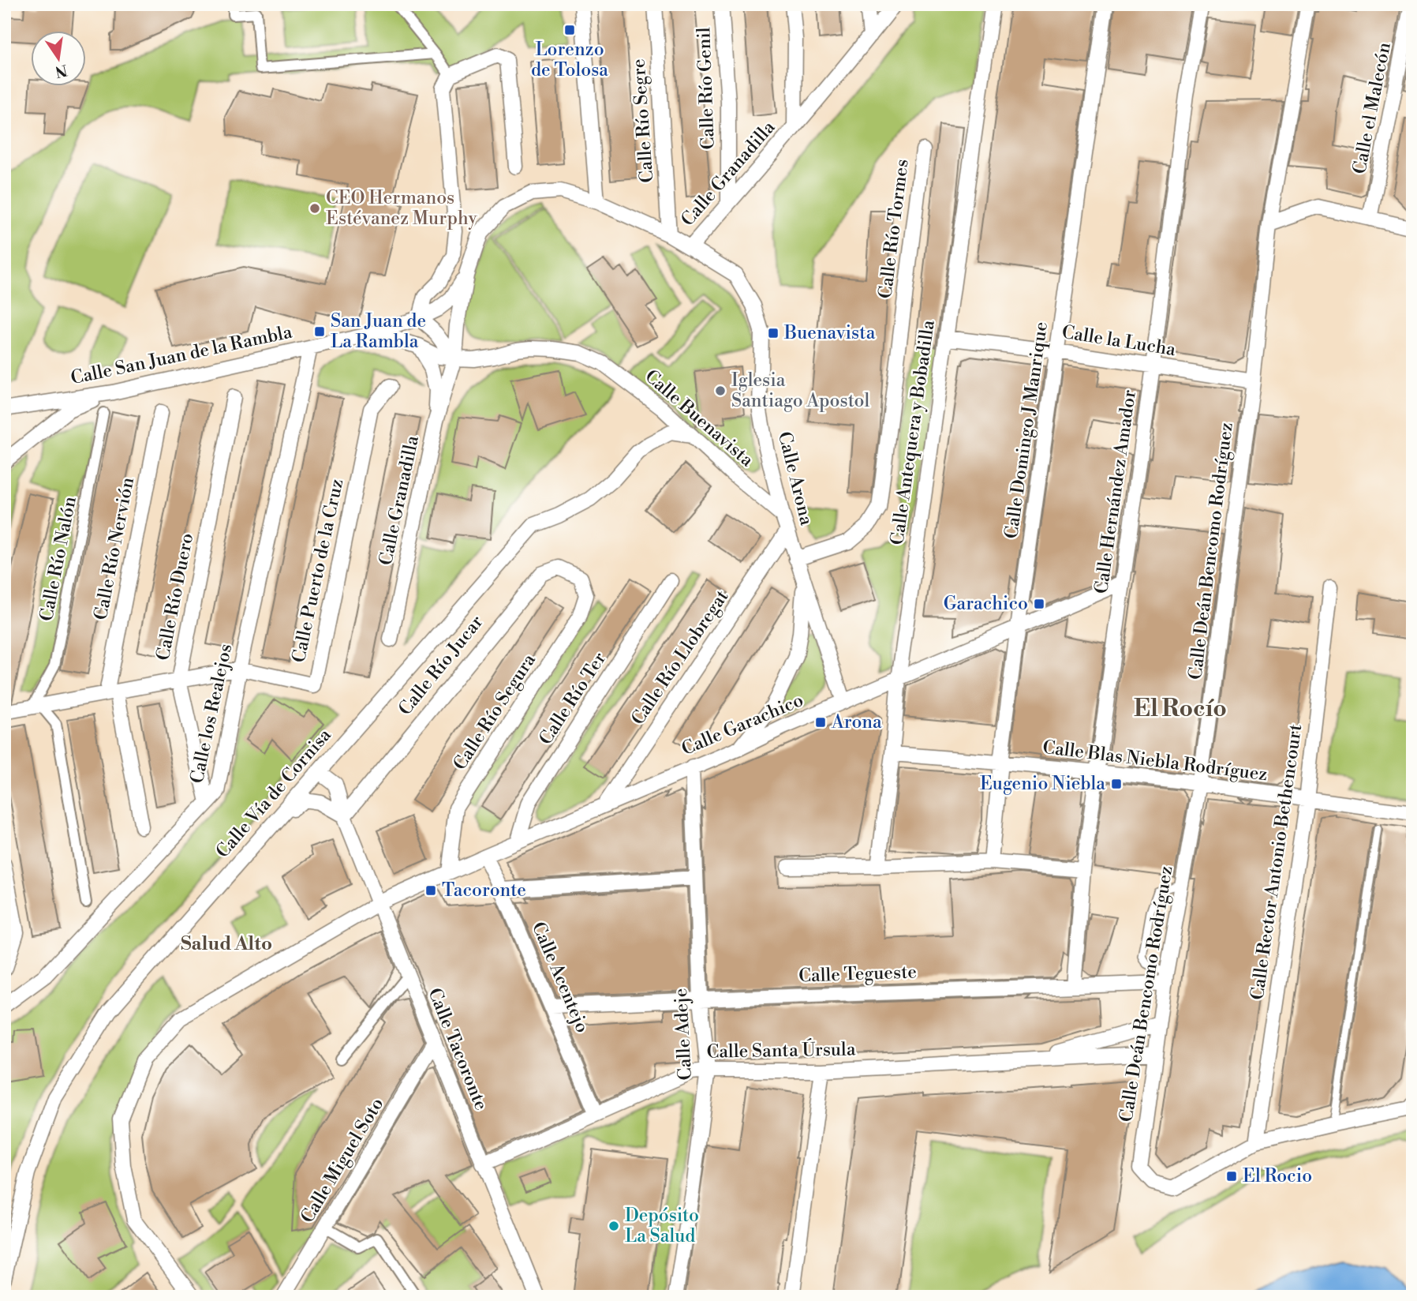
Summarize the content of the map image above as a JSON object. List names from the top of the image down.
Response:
{
  "streets": {
    "street": [
      "Calle Río Genil",
      "Calle el Malecón",
      "Calle Río Segre",
      "Calle Granadilla",
      "Calle Río Tormes",
      "Calle la Lucha",
      "Calle San Juan de la Rambla",
      "Calle Buenavista",
      "Calle Domingo J Manrique",
      "Calle Antequera y Bobadilla",
      "Calle Arona",
      "Calle Hernández Amador",
      "Calle Río Nervión",
      "Calle Deán Bencomo Rodríguez",
      "Calle Río Nalón",
      "Calle Puerto de la Cruz",
      "Calle Río Duero",
      "Calle Río Llobregat",
      "Calle Río Jucar",
      "Calle Río Ter",
      "Calle Río Segura",
      "Calle los Realejos",
      "Calle Garachico",
      "Calle Blas Niebla Rodríguez",
      "Calle Vía de Cornisa",
      "Calle Rector Antonio Bethencourt",
      "Calle Tegueste",
      "Calle Acentejo",
      "Calle Adeje",
      "Calle Tacoronte",
      "Calle Santa Úrsula",
      "Calle Miguel Soto"
    ]
  },
  "crossings": [
    ["Calle Río Genil", "Calle Granadilla"],
    ["Calle Río Segre", "Calle Granadilla"],
    ["Calle Granadilla", "Calle San Juan de la Rambla"],
    ["Calle Granadilla", "Calle Buenavista"],
    ["Calle Granadilla", "Calle Arona"],
    ["Calle Río Tormes", "Calle Arona"],
    ["Calle la Lucha", "Calle Domingo J Manrique"],
    ["Calle la Lucha", "Calle Antequera y Bobadilla"],
    ["Calle la Lucha", "Calle Hernández Amador"],
    ["Calle la Lucha", "Calle Deán Bencomo Rodríguez"],
    ["Calle San Juan de la Rambla", "Calle Buenavista"],
    ["Calle San Juan de la Rambla", "Calle los Realejos"],
    ["Calle Buenavista", "Calle Arona"],
    ["Calle Buenavista", "Calle Vía de Cornisa"],
    ["Calle Domingo J Manrique", "Calle Garachico"],
    ["Calle Domingo J Manrique", "Calle Blas Niebla Rodríguez"],
    ["Calle Antequera y Bobadilla", "Calle Garachico"],
    ["Calle Antequera y Bobadilla", "Calle Blas Niebla Rodríguez"],
    ["Calle Arona", "Calle Río Llobregat"],
    ["Calle Arona", "Calle Garachico"],
    ["Calle Hernández Amador", "Calle Garachico"],
    ["Calle Hernández Amador", "Calle Blas Niebla Rodríguez"],
    ["Calle Hernández Amador", "Calle Tegueste"],
    ["Calle Río Nervión", "Calle Puerto de la Cruz"],
    ["Calle Deán Bencomo Rodríguez", "Calle Blas Niebla Rodríguez"],
    ["Calle Deán Bencomo Rodríguez", "Calle Rector Antonio Bethencourt"],
    ["Calle Deán Bencomo Rodríguez", "Calle Tegueste"],
    ["Calle Deán Bencomo Rodríguez", "Calle Santa Úrsula"],
    ["Calle Río Nalón", "Calle Puerto de la Cruz"],
    ["Calle Puerto de la Cruz", "Calle Río Duero"],
    ["Calle Puerto de la Cruz", "Calle los Realejos"],
    ["Calle Río Duero", "Calle los Realejos"],
    ["Calle Río Llobregat", "Calle Garachico"],
    ["Calle Río Jucar", "Calle Río Segura"],
    ["Calle Río Jucar", "Calle Tacoronte"],
    ["Calle Río Ter", "Calle Garachico"],
    ["Calle Río Segura", "Calle Garachico"],
    ["Calle Garachico", "Calle Acentejo"],
    ["Calle Garachico", "Calle Adeje"],
    ["Calle Garachico", "Calle Tacoronte"],
    ["Calle Blas Niebla Rodríguez", "Calle Rector Antonio Bethencourt"],
    ["Calle Vía de Cornisa", "Calle Tacoronte"],
    ["Calle Tegueste", "Calle Acentejo"],
    ["Calle Tegueste", "Calle Adeje"],
    ["Calle Acentejo", "Calle Santa Úrsula"],
    ["Calle Adeje", "Calle Santa Úrsula"],
    ["Calle Tacoronte", "Calle Santa Úrsula"],
    ["Calle Tacoronte", "Calle Miguel Soto"]
  ],
  "districts": ["El Rocío", "Salud Alto"],
  "places": {
    "transit": [
      "Lorenzo de Tolosa",
      "San Juan de La Rambla",
      "Buenavista",
      "Garachico",
      "Arona",
      "Eugenio Niebla",
      "Tacoronte",
      "El Rocio"
    ],
    "other": ["CEO Hermanos Estévanez Murphy", "Iglesia Santiago Apostol", "Depósito La Salud"]
  },
  "north": "bottom"
}
